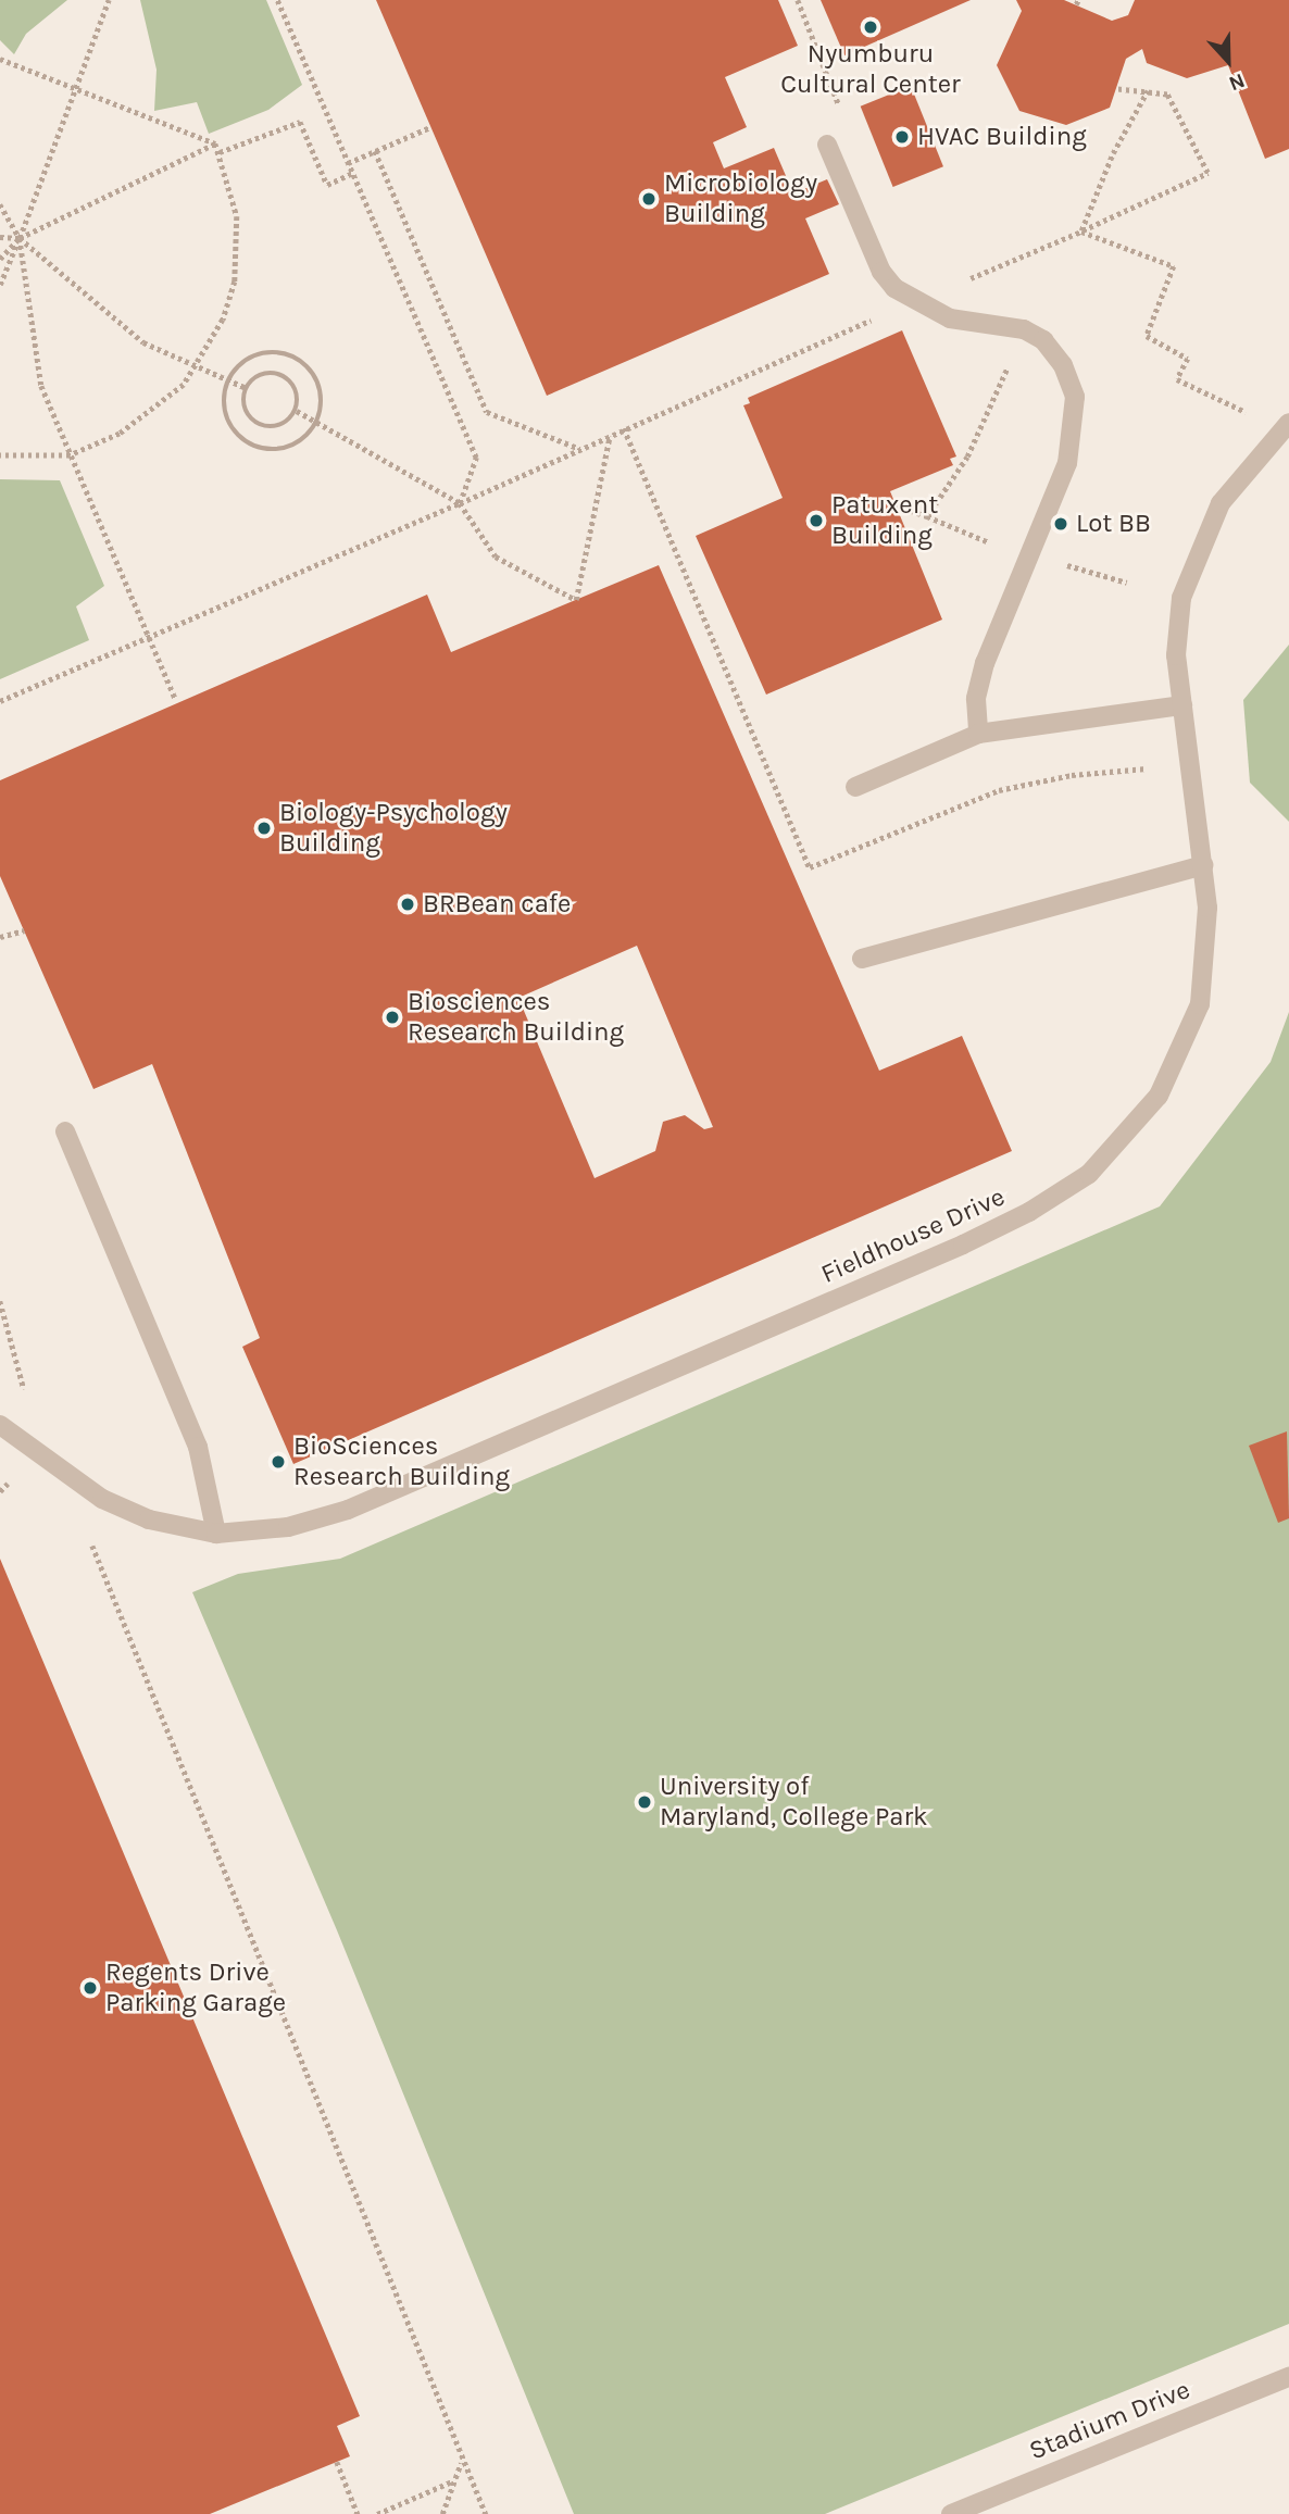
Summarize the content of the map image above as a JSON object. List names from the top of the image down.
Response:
{
  "streets": {
    "street": ["Fieldhouse Drive", "Stadium Drive"]
  },
  "places": [
    "Nyumburu Cultural Center",
    "HVAC Building",
    "Microbiology Building",
    "Patuxent Building",
    "Lot BB",
    "Biology-Psychology Building",
    "BRBean cafe",
    "Biosciences Research Building",
    "BioSciences Research Building",
    "University of Maryland, College Park",
    "Regents Drive Parking Garage"
  ],
  "north": "bottom"
}
